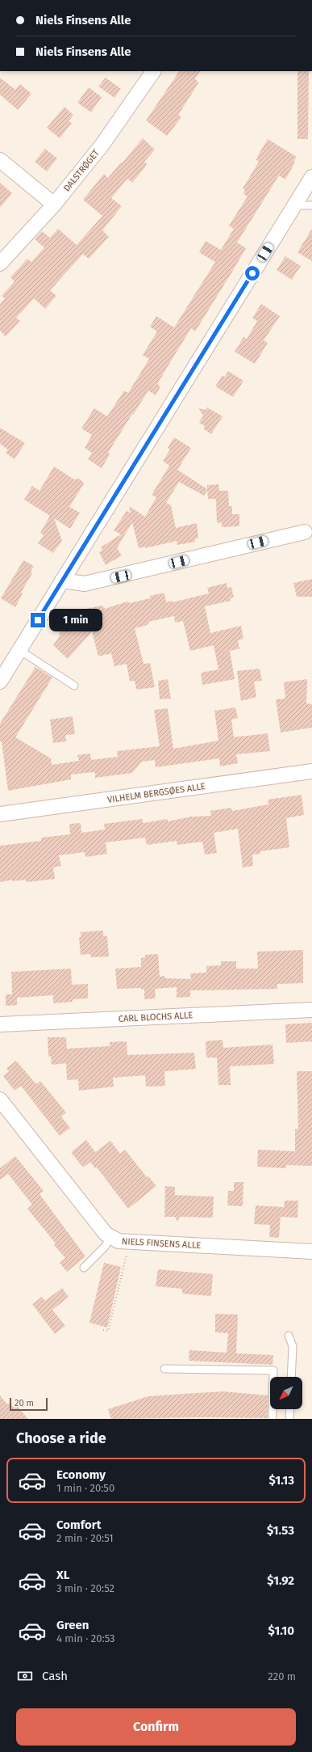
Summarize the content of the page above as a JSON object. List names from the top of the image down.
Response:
{
  "streets": {
    "street": [
      "DALSTRØGET",
      "VILHELM BERGSØES ALLE",
      "CARL BLOCHS ALLE",
      "NIELS FINSENS ALLE"
    ]
  },
  "scale_bar": "20 m",
  "north": "bottom left",
  "page": {
    "banner": ["Niels Finsens Alle", "Niels Finsens Alle"],
    "bubble": "1 min",
    "scale": "20 m",
    "heading": "Choose a ride",
    "list": [
      {
        "name": "Economy",
        "note": "1 min · 20:50",
        "value": "$1.13"
      },
      {
        "name": "Comfort",
        "note": "2 min · 20:51",
        "value": "$1.53"
      },
      {
        "name": "XL",
        "note": "3 min · 20:52",
        "value": "$1.92"
      },
      {
        "name": "Green",
        "note": "4 min · 20:53",
        "value": "$1.10"
      }
    ],
    "pay": ["Cash", "220 m"],
    "buttons": "Confirm"
  }
}
